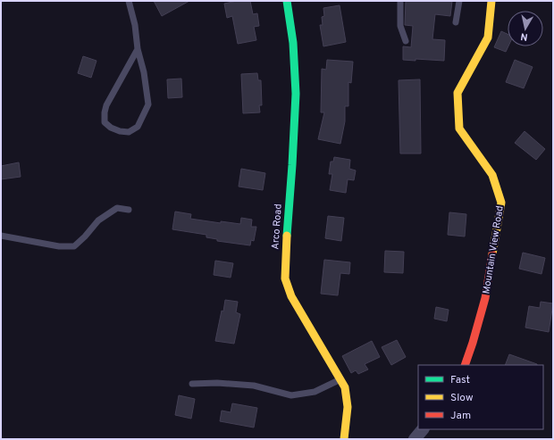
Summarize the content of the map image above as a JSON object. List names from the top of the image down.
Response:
{
  "streets": {
    "street": ["Arco Road", "Mountain View Road"]
  },
  "legend": ["Fast", "Slow", "Jam"],
  "north": "bottom"
}
